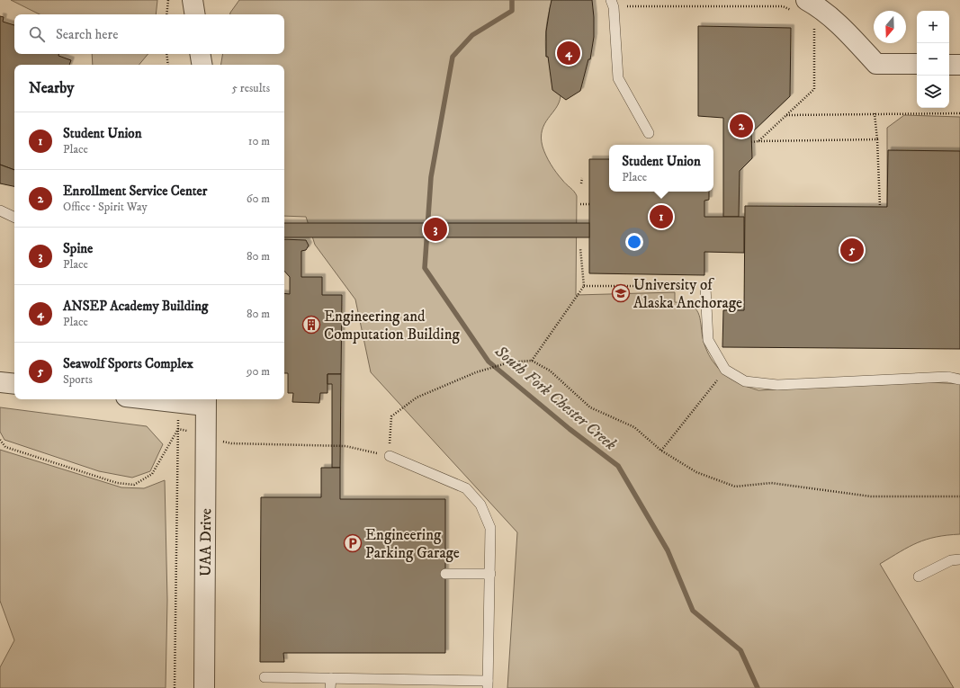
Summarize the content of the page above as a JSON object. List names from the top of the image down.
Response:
{
  "streets": {
    "street": ["UAA Drive"]
  },
  "water": ["South Fork Chester Creek"],
  "places": {
    "school or university": ["University of Alaska Anchorage"],
    "building": ["Engineering and Computation Building"],
    "parking": ["Engineering Parking Garage"]
  },
  "north": "bottom",
  "page": {
    "map_buttons": ["+", "−"],
    "search": "Search here",
    "pins": [
      "4",
      "2",
      "1",
      "3",
      "5"
    ],
    "heading": ["Nearby", "5 results"],
    "list": [
      {
        "mark": "1",
        "name": "Student Union",
        "note": "Place",
        "value": "10 m"
      },
      {
        "mark": "2",
        "name": "Enrollment Service Center",
        "note": "Office · Spirit Way",
        "value": "60 m"
      },
      {
        "mark": "3",
        "name": "Spine",
        "note": "Place",
        "value": "80 m"
      },
      {
        "mark": "4",
        "name": "ANSEP Academy Building",
        "note": "Place",
        "value": "80 m"
      },
      {
        "mark": "5",
        "name": "Seawolf Sports Complex",
        "note": "Sports",
        "value": "90 m"
      }
    ],
    "popup": ["Student Union", "Place"]
  }
}
